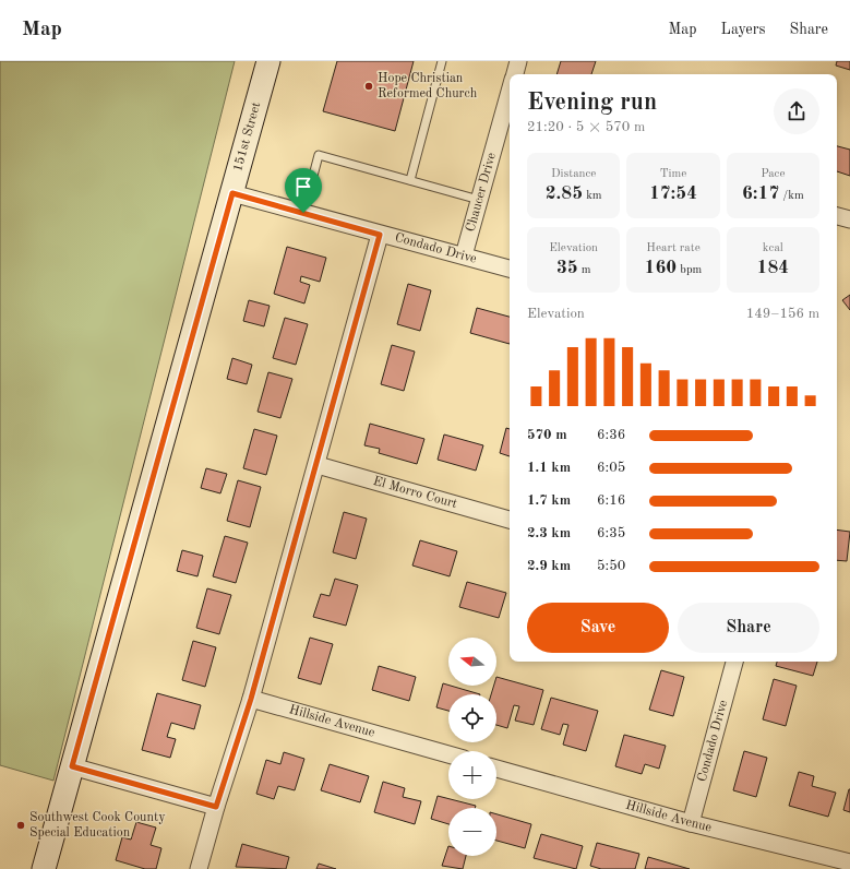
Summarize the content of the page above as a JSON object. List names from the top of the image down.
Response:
{
  "streets": {
    "street": [
      "151st Street",
      "Chaucer Drive",
      "Condado Drive",
      "El Morro Court",
      "Hillside Avenue"
    ]
  },
  "crossings": [
    ["151st Street", "Condado Drive"],
    ["Chaucer Drive", "Condado Drive"],
    ["Condado Drive", "Hillside Avenue"]
  ],
  "places": ["Hope Christian Reformed Church", "Southwest Cook County Special Education"],
  "north": "left",
  "page": {
    "header": "Map",
    "nav": ["Map", "Layers", "Share"],
    "heading": ["Evening run", "21:20 · 5 × 570 m"],
    "stats": [
      ["Distance", "2.85 km"],
      ["Time", "17:54"],
      ["Pace", "6:17 /km"],
      ["Elevation", "35 m"],
      ["Heart rate", "160 bpm"],
      ["kcal", "184"]
    ],
    "chart": ["Elevation", "149–156 m"],
    "list": [
      {
        "name": "570 m",
        "note": "6:36"
      },
      {
        "name": "1.1 km",
        "note": "6:05"
      },
      {
        "name": "1.7 km",
        "note": "6:16"
      },
      {
        "name": "2.3 km",
        "note": "6:35"
      },
      {
        "name": "2.9 km",
        "note": "5:50"
      }
    ],
    "buttons": ["Save", "Share"],
    "map_buttons": ["+", "−"]
  }
}
